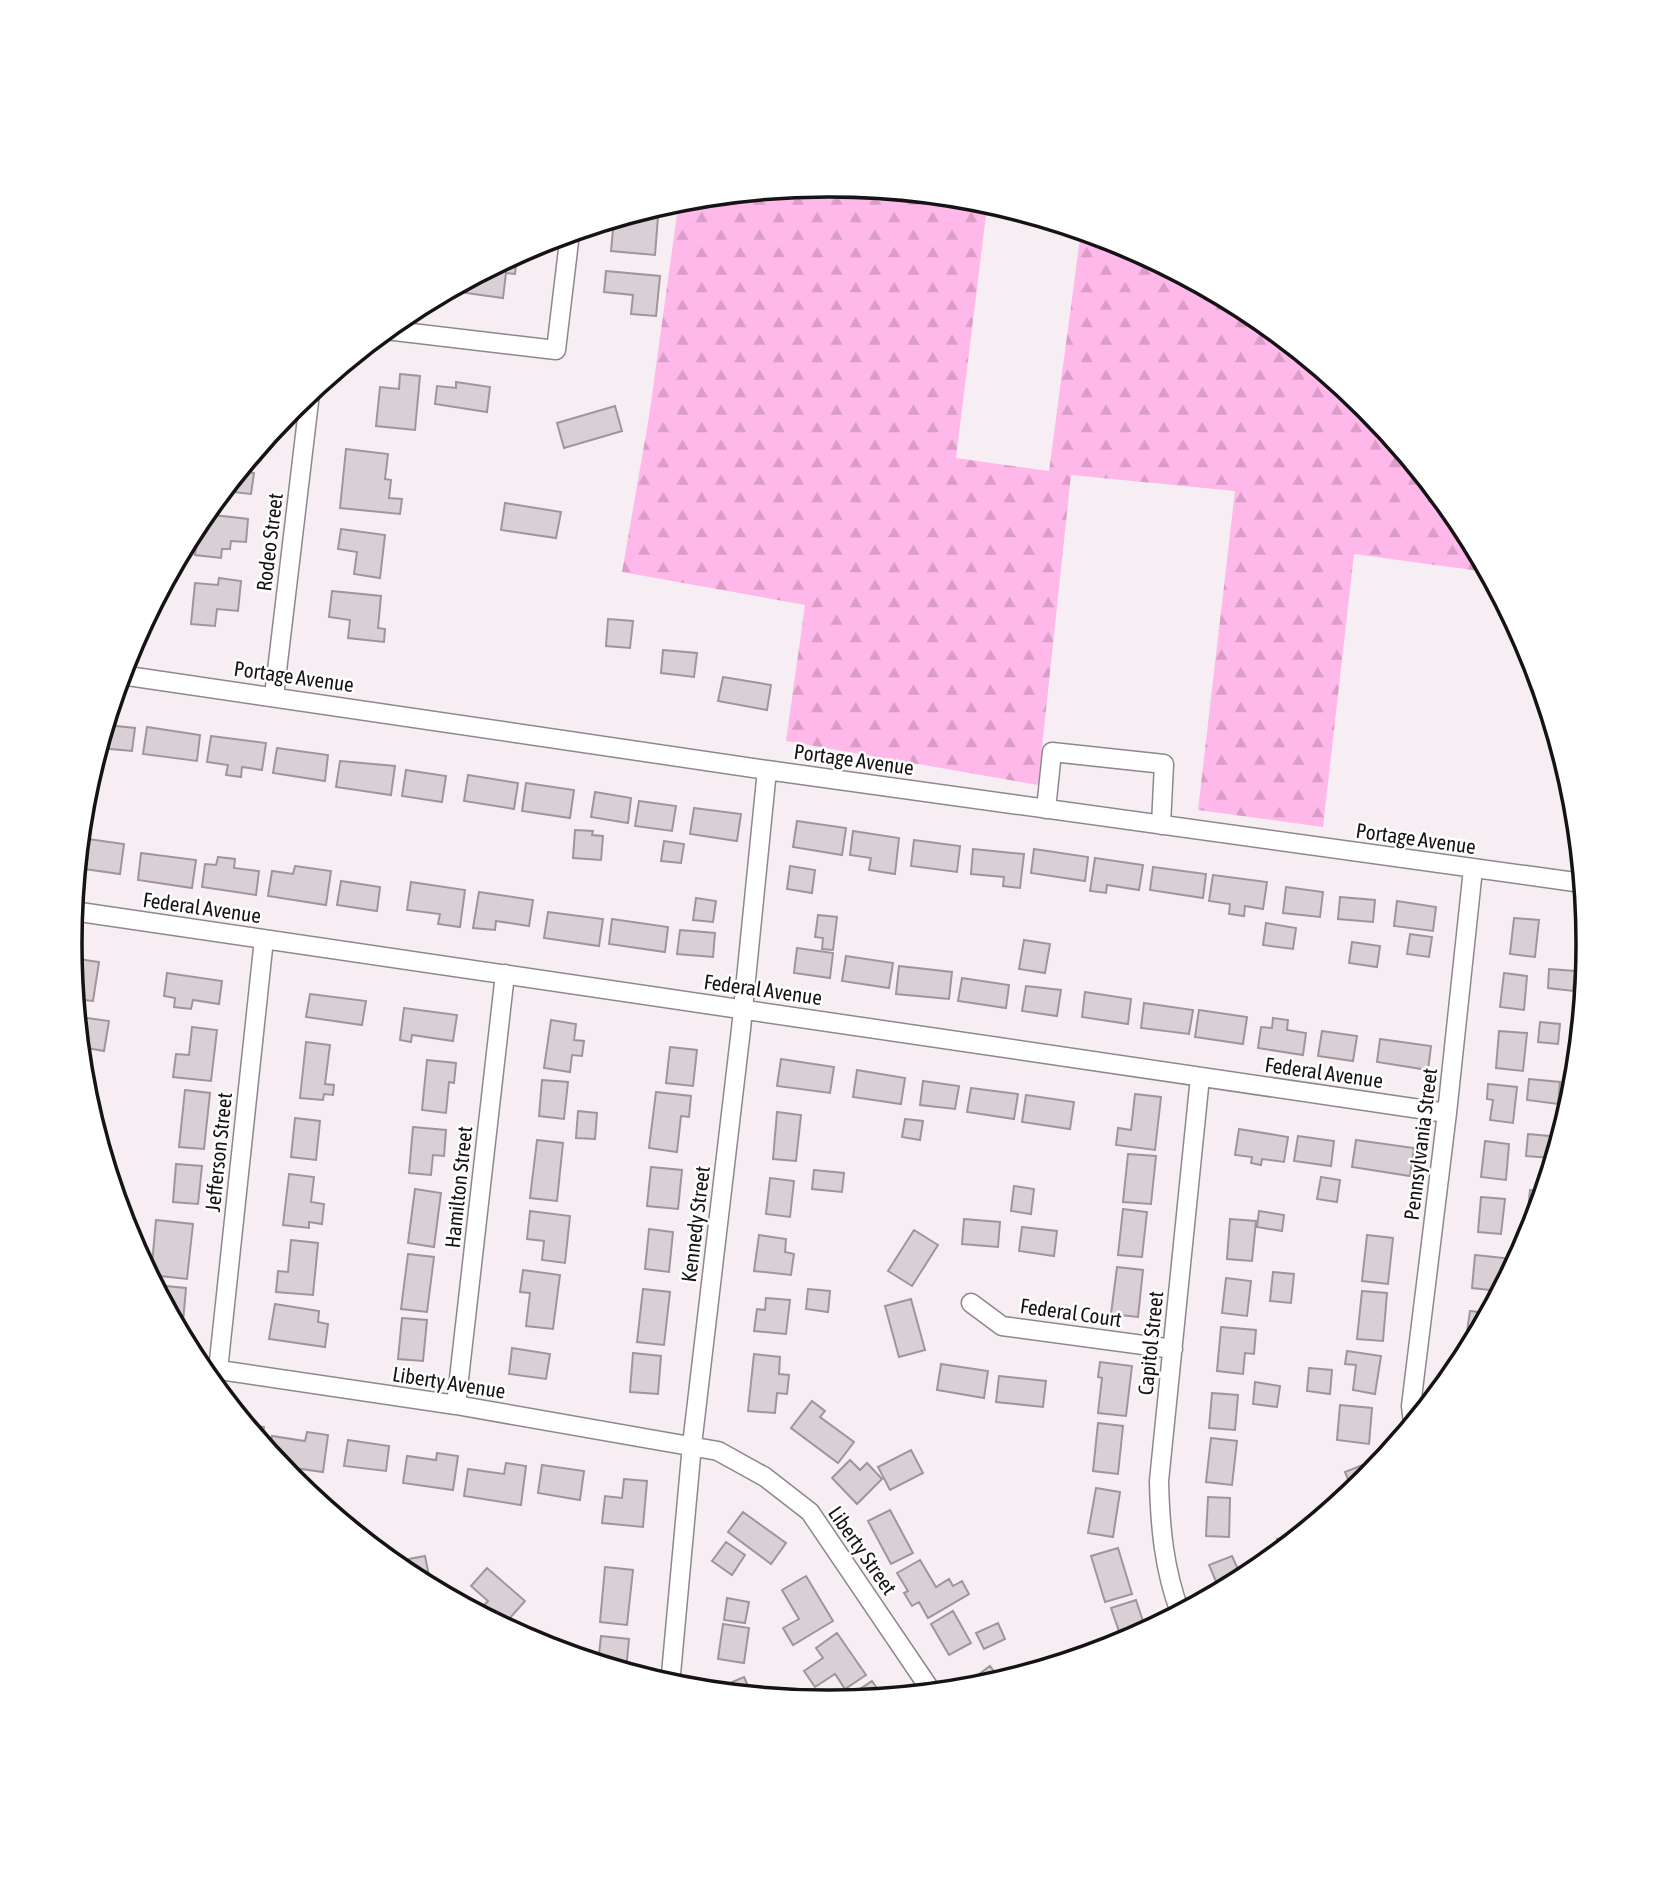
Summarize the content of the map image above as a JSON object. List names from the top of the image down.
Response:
{
  "streets": {
    "street": [
      "Rodeo Street",
      "Portage Avenue",
      "Federal Avenue",
      "Pennsylvania Street",
      "Jefferson Street",
      "Hamilton Street",
      "Kennedy Street",
      "Federal Court",
      "Capitol Street",
      "Liberty Avenue",
      "Liberty Street"
    ]
  },
  "crossings": [
    ["Rodeo Street", "Portage Avenue"],
    ["Portage Avenue", "Pennsylvania Street"],
    ["Portage Avenue", "Kennedy Street"],
    ["Federal Avenue", "Pennsylvania Street"],
    ["Federal Avenue", "Jefferson Street"],
    ["Federal Avenue", "Hamilton Street"],
    ["Federal Avenue", "Kennedy Street"],
    ["Federal Avenue", "Capitol Street"],
    ["Jefferson Street", "Liberty Avenue"],
    ["Hamilton Street", "Liberty Avenue"],
    ["Kennedy Street", "Liberty Avenue"],
    ["Kennedy Street", "Liberty Street"],
    ["Federal Court", "Capitol Street"],
    ["Liberty Avenue", "Liberty Street"]
  ]
}
